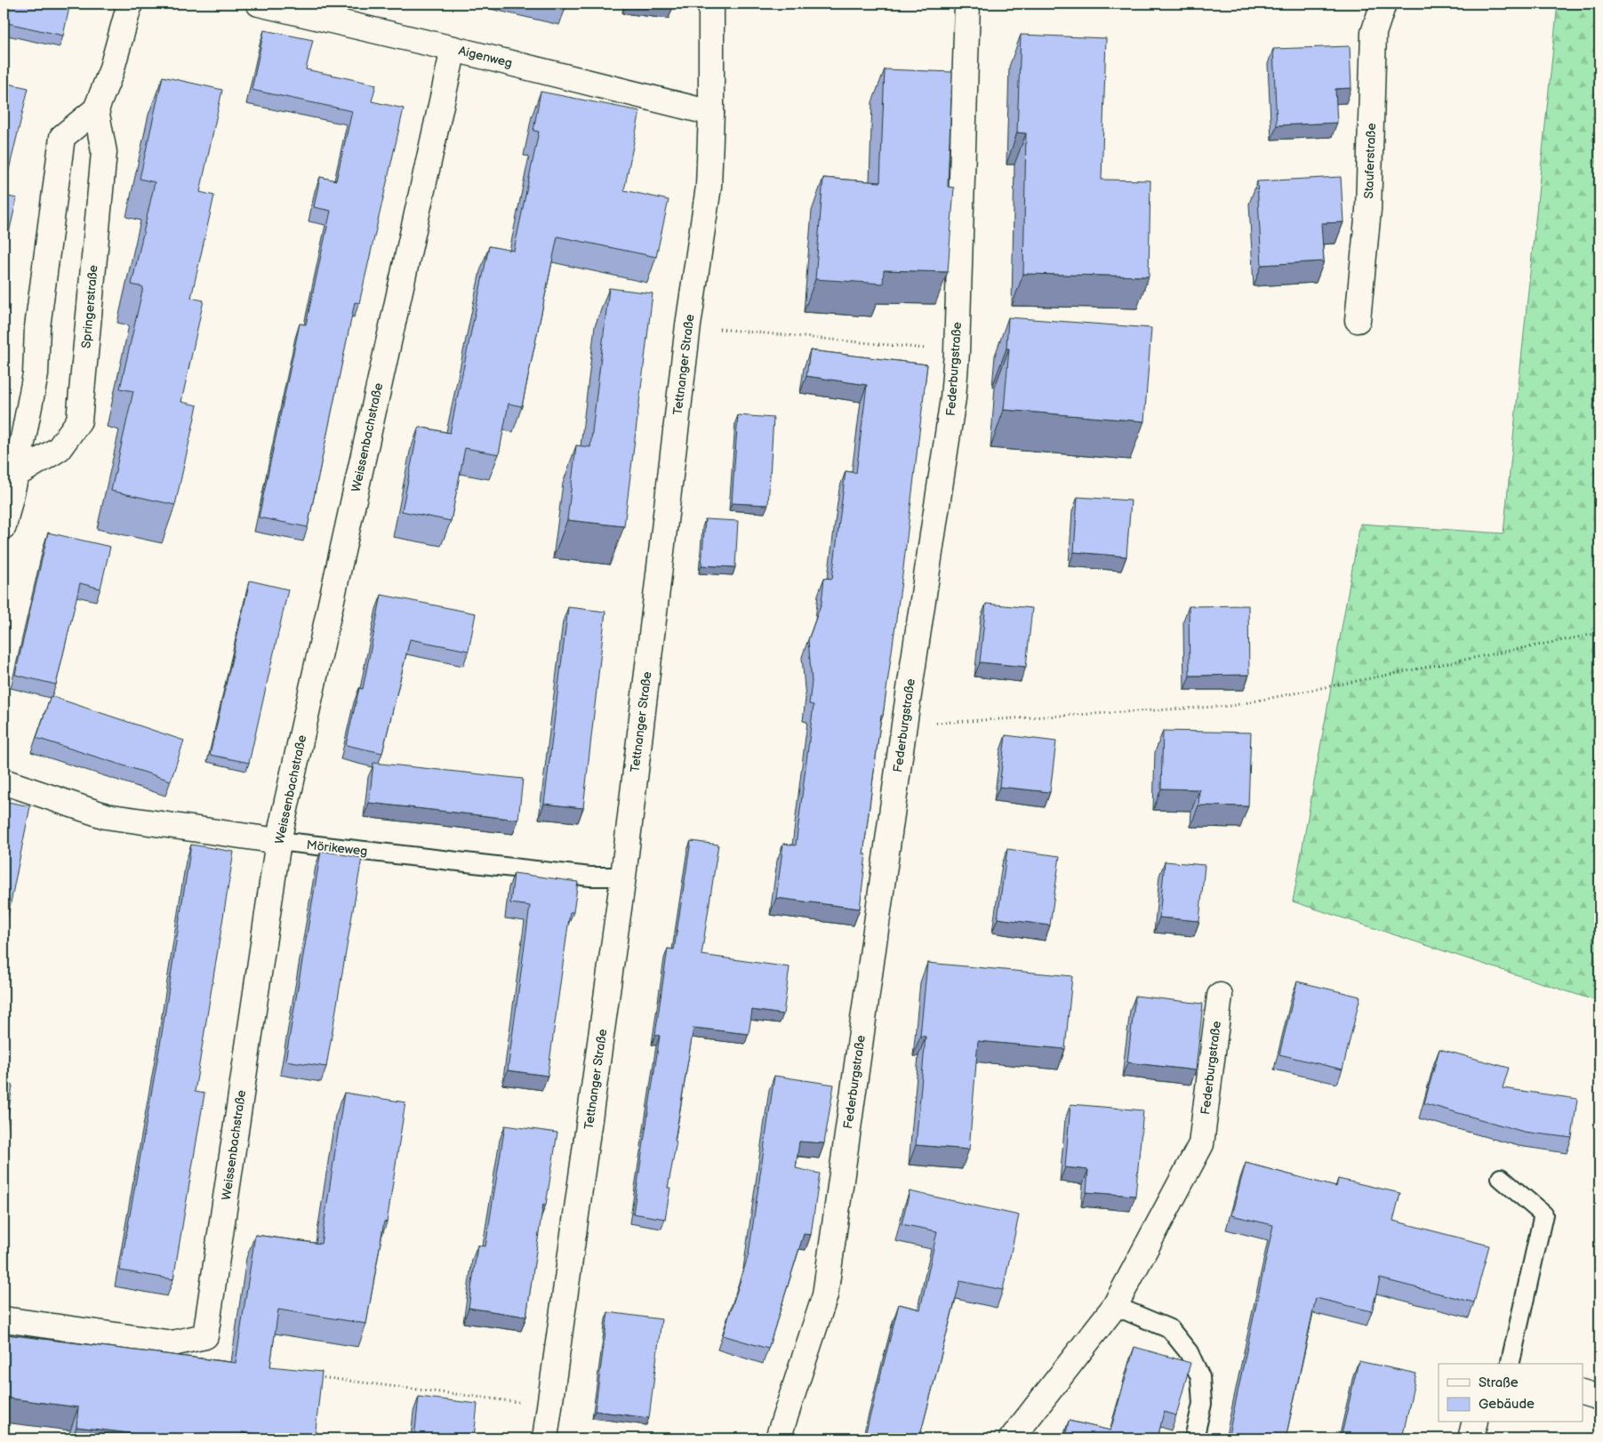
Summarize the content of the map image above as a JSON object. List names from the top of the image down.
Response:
{
  "streets": {
    "street": [
      "Aigenweg",
      "Stauferstraße",
      "Springerstraße",
      "Tettnanger Straße",
      "Federburgstraße",
      "Weissenbachstraße",
      "Mörikeweg"
    ]
  },
  "crossings": [
    ["Aigenweg", "Tettnanger Straße"],
    ["Aigenweg", "Weissenbachstraße"],
    ["Tettnanger Straße", "Mörikeweg"],
    ["Weissenbachstraße", "Mörikeweg"]
  ],
  "legend": ["Straße", "Gebäude"]
}
